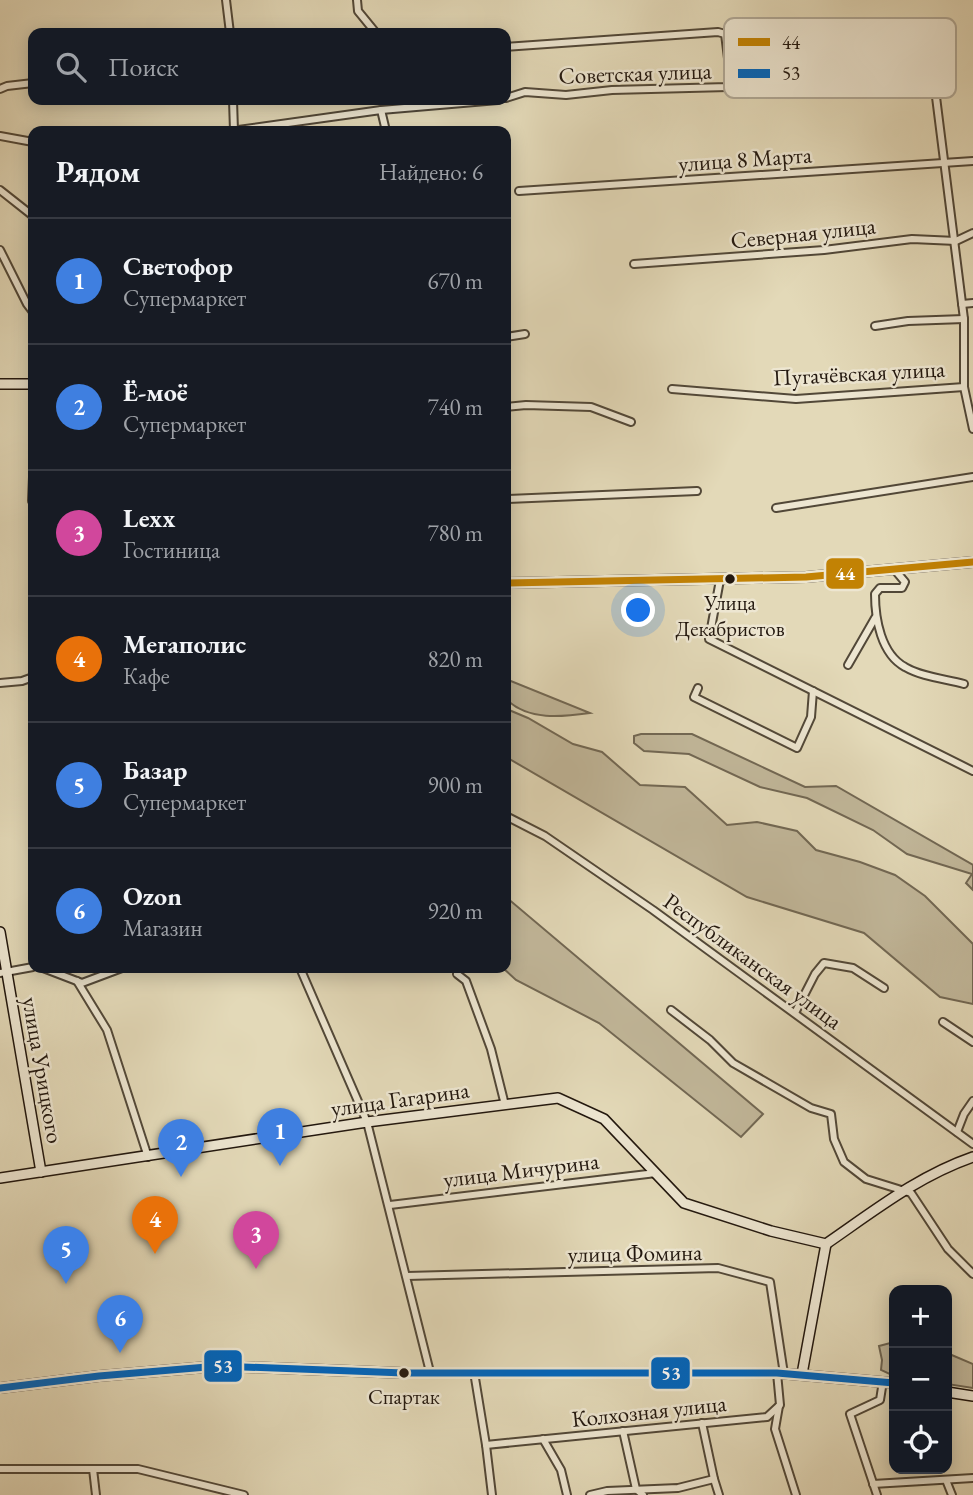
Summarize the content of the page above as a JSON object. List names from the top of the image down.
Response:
{
  "streets": {
    "street": [
      "Советская улица",
      "улица 8 Марта",
      "Северная улица",
      "Пугачёвская улица",
      "Республиканская улица",
      "улица Урицкого",
      "улица Гагарина",
      "улица Мичурина",
      "улица Фомина",
      "Колхозная улица"
    ]
  },
  "crossings": [
    ["Советская улица", "улица 8 Марта"],
    ["улица Урицкого", "улица Гагарина"],
    ["улица Гагарина", "улица Мичурина"]
  ],
  "places": ["Улица Декабристов", "Спартак"],
  "lines": ["transit line 44", "transit line 53"],
  "legend": ["44", "53"],
  "page": {
    "search": "Поиск",
    "heading": ["Рядом", "Найдено: 6"],
    "list": [
      {
        "mark": "1",
        "name": "Светофор",
        "note": "Супермаркет",
        "value": "670 m"
      },
      {
        "mark": "2",
        "name": "Ё-моё",
        "note": "Супермаркет",
        "value": "740 m"
      },
      {
        "mark": "3",
        "name": "Lexx",
        "note": "Гостиница",
        "value": "780 m"
      },
      {
        "mark": "4",
        "name": "Мегаполис",
        "note": "Кафе",
        "value": "820 m"
      },
      {
        "mark": "5",
        "name": "Базар",
        "note": "Супермаркет",
        "value": "900 m"
      },
      {
        "mark": "6",
        "name": "Ozon",
        "note": "Магазин",
        "value": "920 m"
      }
    ],
    "pins": [
      "1",
      "2",
      "4",
      "3",
      "5",
      "6"
    ],
    "map_buttons": ["+", "−"]
  }
}
